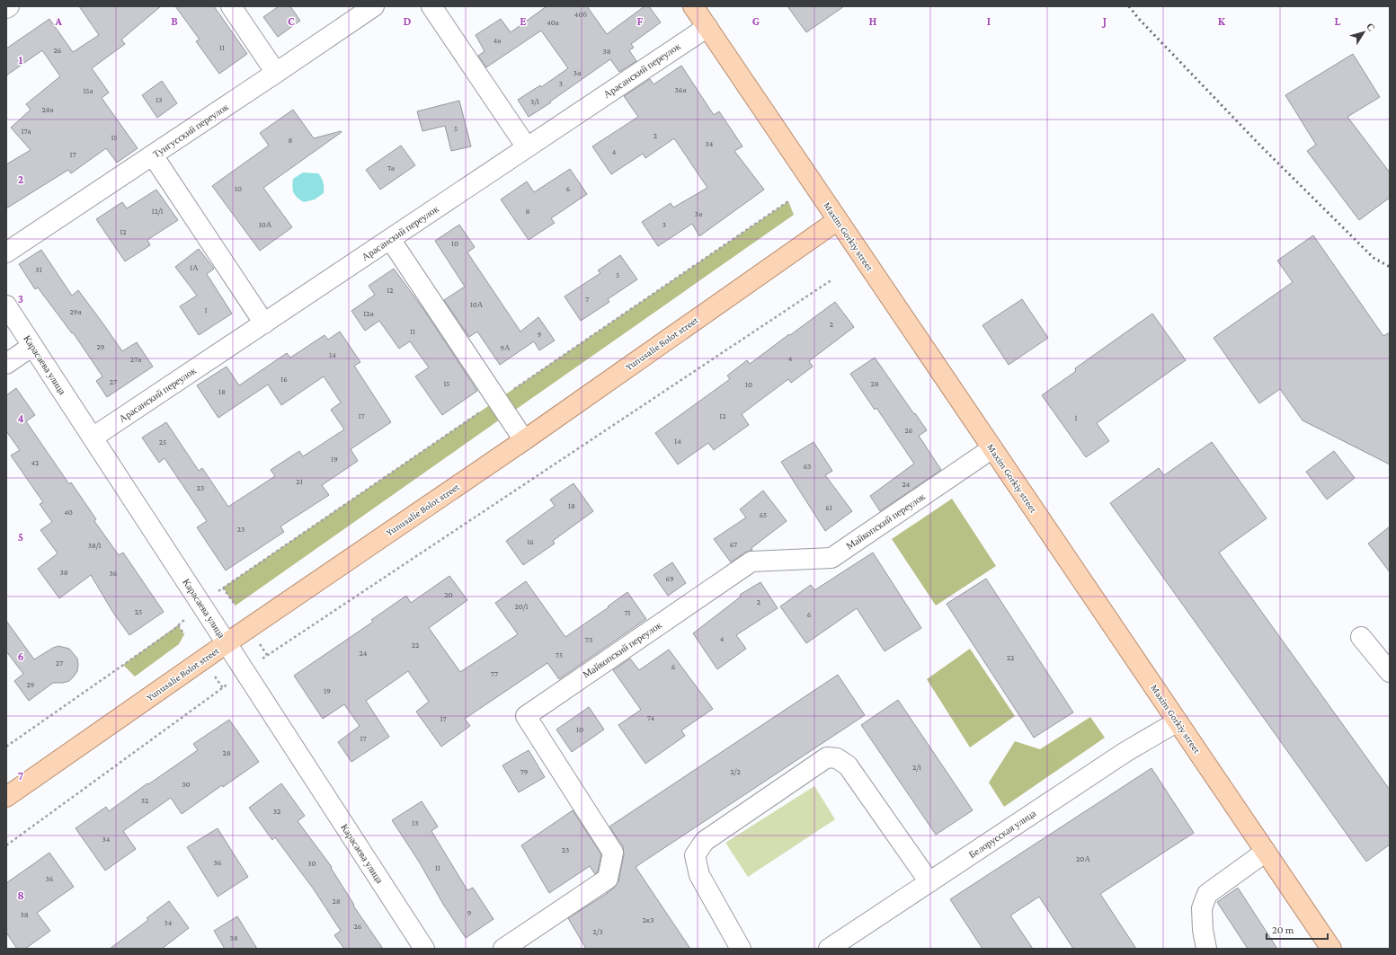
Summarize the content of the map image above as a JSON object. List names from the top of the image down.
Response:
{
  "streets": {
    "main road": ["Maxim Gorkiy street", "Yunusalie Bolot street"],
    "street": [
      "Арасанский переулок",
      "Тунгусский переулок",
      "Карасаева улица",
      "Майкопский переулок",
      "Белорусская улица"
    ]
  },
  "crossings": [
    ["Арасанский переулок", "Maxim Gorkiy street"],
    ["Арасанский переулок", "Карасаева улица"],
    ["Maxim Gorkiy street", "Yunusalie Bolot street"],
    ["Maxim Gorkiy street", "Майкопский переулок"],
    ["Maxim Gorkiy street", "Белорусская улица"],
    ["Yunusalie Bolot street", "Карасаева улица"]
  ],
  "house_numbers": [
    "40б",
    "40а",
    "4а",
    "11",
    "26",
    "38",
    "3а",
    "3",
    "36а",
    "15а",
    "13",
    "3/1",
    "28а",
    "5",
    "17а",
    "2",
    "15",
    "8",
    "34",
    "4",
    "17",
    "7а",
    "10",
    "6",
    "12/1",
    "8",
    "3а",
    "10А",
    "3",
    "12",
    "10",
    "1А",
    "31",
    "5",
    "12",
    "7",
    "10А",
    "1",
    "29а",
    "12а",
    "2",
    "11",
    "9",
    "29",
    "9А",
    "14",
    "4",
    "27а",
    "16",
    "27",
    "15",
    "28",
    "10",
    "18",
    "17",
    "12",
    "1",
    "26",
    "14",
    "25",
    "19",
    "42",
    "63",
    "21",
    "24",
    "23",
    "18",
    "61",
    "40",
    "65",
    "23",
    "16",
    "67",
    "38/1",
    "38",
    "36",
    "69",
    "20",
    "2",
    "20/1",
    "25",
    "71",
    "6",
    "4",
    "73",
    "22",
    "24",
    "75",
    "22",
    "27",
    "6",
    "77",
    "29",
    "19",
    "74",
    "17",
    "10",
    "17",
    "28",
    "2/1",
    "79",
    "2/2",
    "30",
    "32",
    "32",
    "13",
    "34",
    "23",
    "20А",
    "36",
    "30",
    "11",
    "36",
    "28",
    "9",
    "38",
    "2к3",
    "34",
    "26",
    "2/3",
    "38"
  ],
  "scale_bar": "20 m",
  "north": "top right",
  "grid": {
    "columns": [
      "A",
      "B",
      "C",
      "D",
      "E",
      "F",
      "G",
      "H",
      "I",
      "J",
      "K",
      "L"
    ],
    "rows": [
      "1",
      "2",
      "3",
      "4",
      "5",
      "6",
      "7",
      "8"
    ]
  }
}
